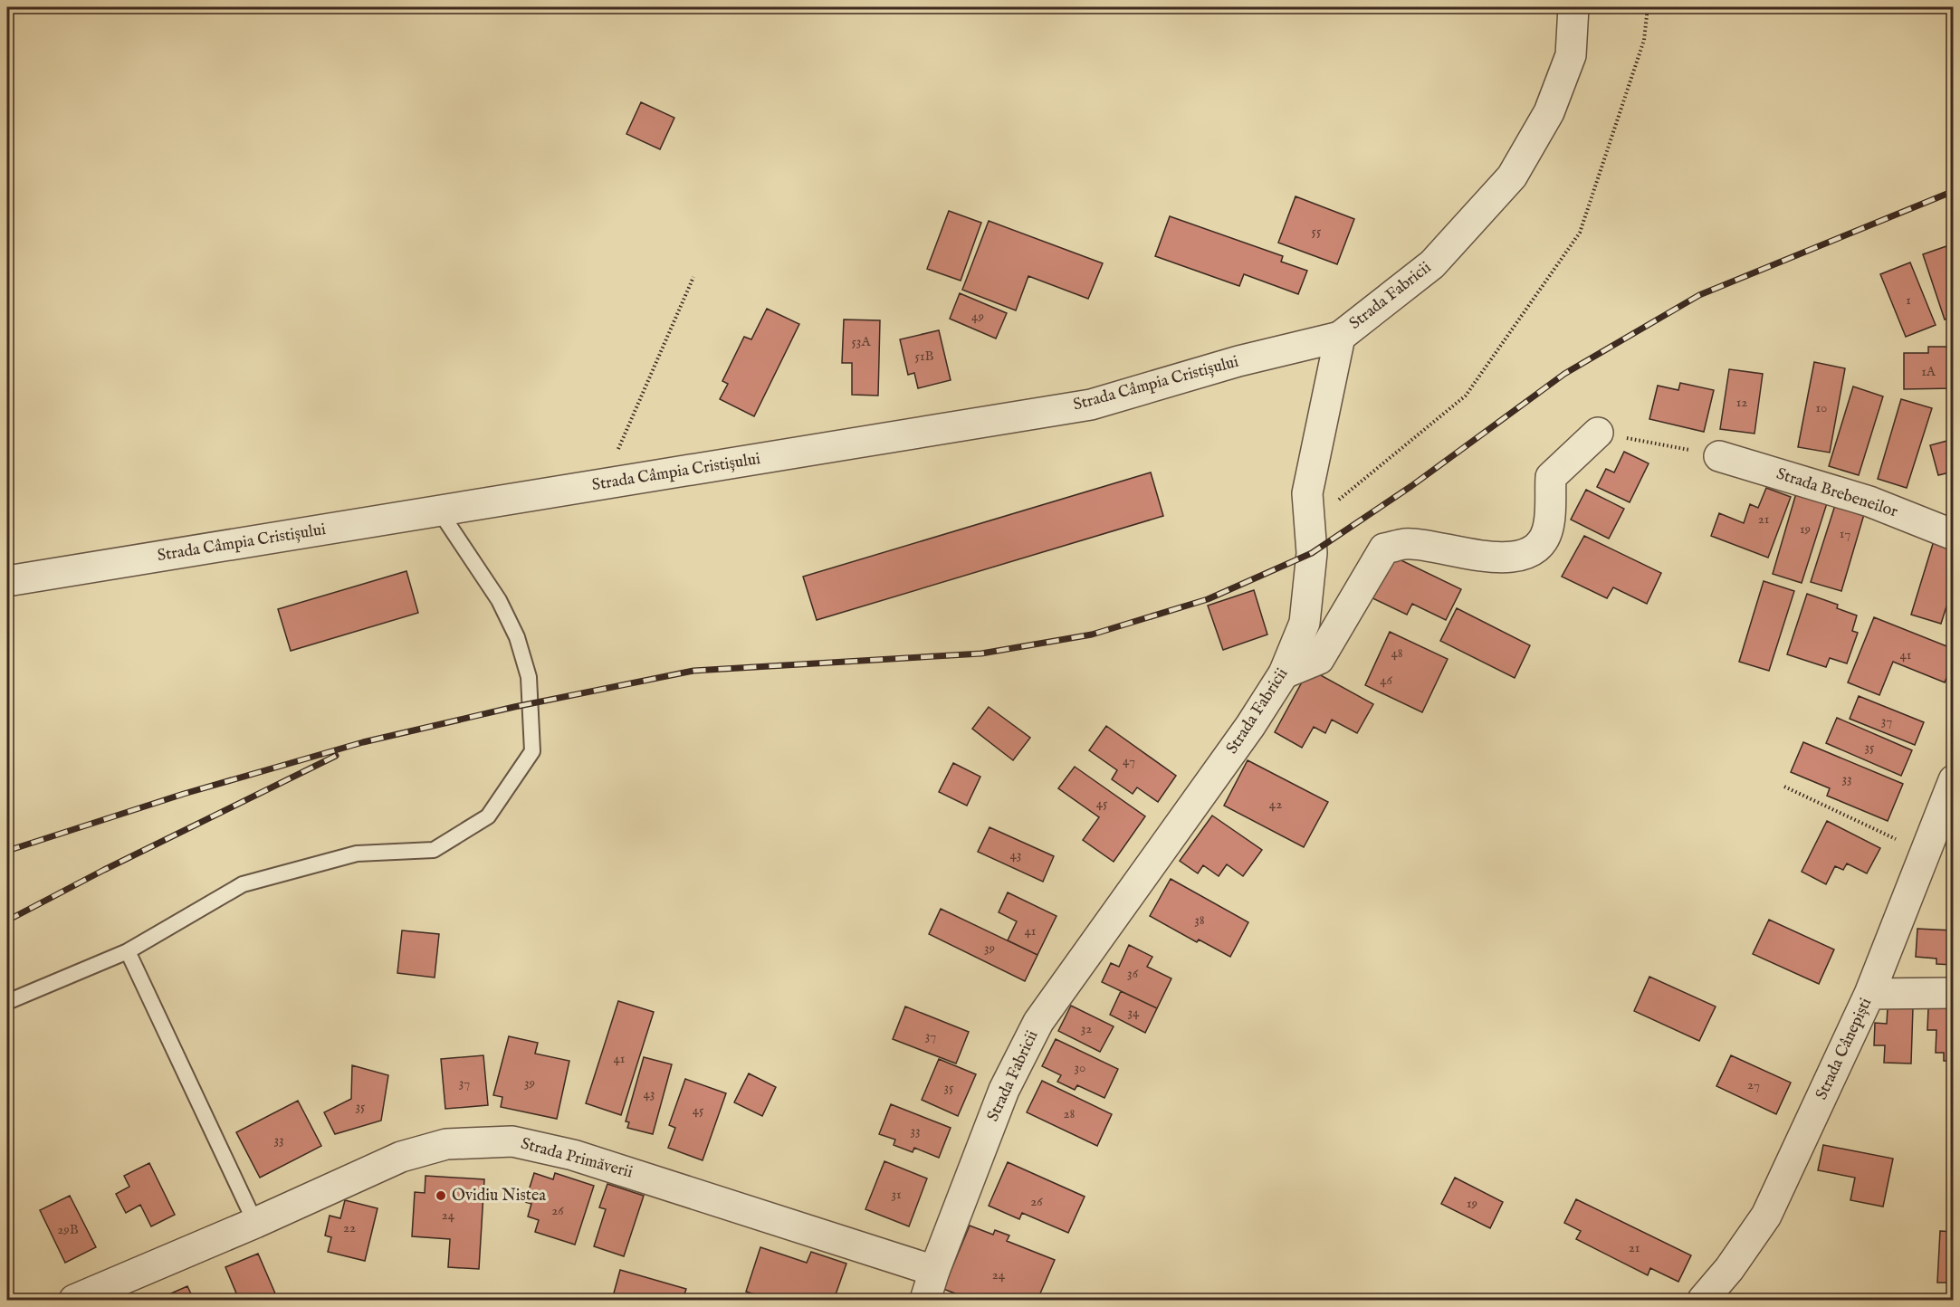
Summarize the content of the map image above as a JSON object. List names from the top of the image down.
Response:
{
  "streets": {
    "street": [
      "Strada Fabricii",
      "Strada Câmpia Cristișului",
      "Strada Brebeneilor",
      "Strada Cânepiști",
      "Strada Primăverii"
    ]
  },
  "crossings": [
    ["Strada Fabricii", "Strada Câmpia Cristișului"],
    ["Strada Fabricii", "Strada Primăverii"]
  ],
  "places": ["Ovidiu Nistea"],
  "house_numbers": [
    "55",
    "1",
    "49",
    "53A",
    "51B",
    "1A",
    "12",
    "10",
    "21",
    "19",
    "17",
    "48",
    "41",
    "46",
    "37",
    "35",
    "47",
    "33",
    "45",
    "42",
    "43",
    "38",
    "41",
    "39",
    "36",
    "34",
    "32",
    "37",
    "41",
    "30",
    "37",
    "39",
    "27",
    "35",
    "43",
    "35",
    "45",
    "28",
    "33",
    "33",
    "31",
    "26",
    "19",
    "26",
    "24",
    "22",
    "29B",
    "21",
    "24"
  ]
}
